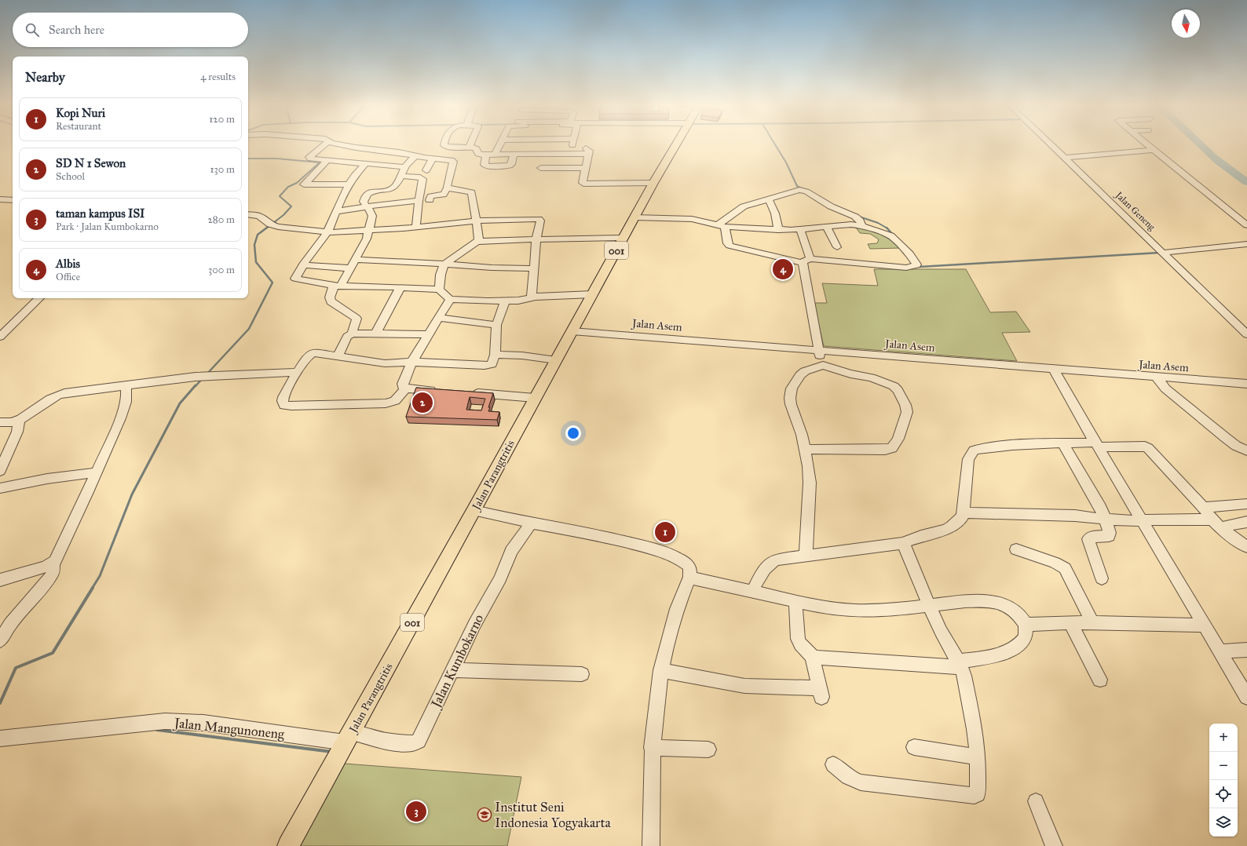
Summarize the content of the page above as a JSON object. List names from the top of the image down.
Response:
{
  "streets": {
    "main road": ["001", "Jalan Parangtritis"],
    "street": [
      "Jalan Geneng",
      "Jalan Asem",
      "Jalan Kumbokarno",
      "Jalan Mangunoneng"
    ]
  },
  "crossings": [
    ["Jalan Asem", "Jalan Parangtritis"],
    ["Jalan Parangtritis", "Jalan Kumbokarno"],
    ["Jalan Parangtritis", "Jalan Mangunoneng"],
    ["Jalan Kumbokarno", "Jalan Mangunoneng"]
  ],
  "places": {
    "school or university": ["Institut Seni Indonesia Yogyakarta"]
  },
  "north": "bottom",
  "page": {
    "search": "Search here",
    "heading": ["Nearby", "4 results"],
    "list": [
      {
        "mark": "1",
        "name": "Kopi Nuri",
        "note": "Restaurant",
        "value": "120 m"
      },
      {
        "mark": "2",
        "name": "SD N 1 Sewon",
        "note": "School",
        "value": "130 m"
      },
      {
        "mark": "3",
        "name": "taman kampus ISI",
        "note": "Park · Jalan Kumbokarno",
        "value": "280 m"
      },
      {
        "mark": "4",
        "name": "Albis",
        "note": "Office",
        "value": "300 m"
      }
    ],
    "pins": [
      "4",
      "2",
      "1",
      "3"
    ],
    "map_buttons": ["+", "−"]
  }
}
